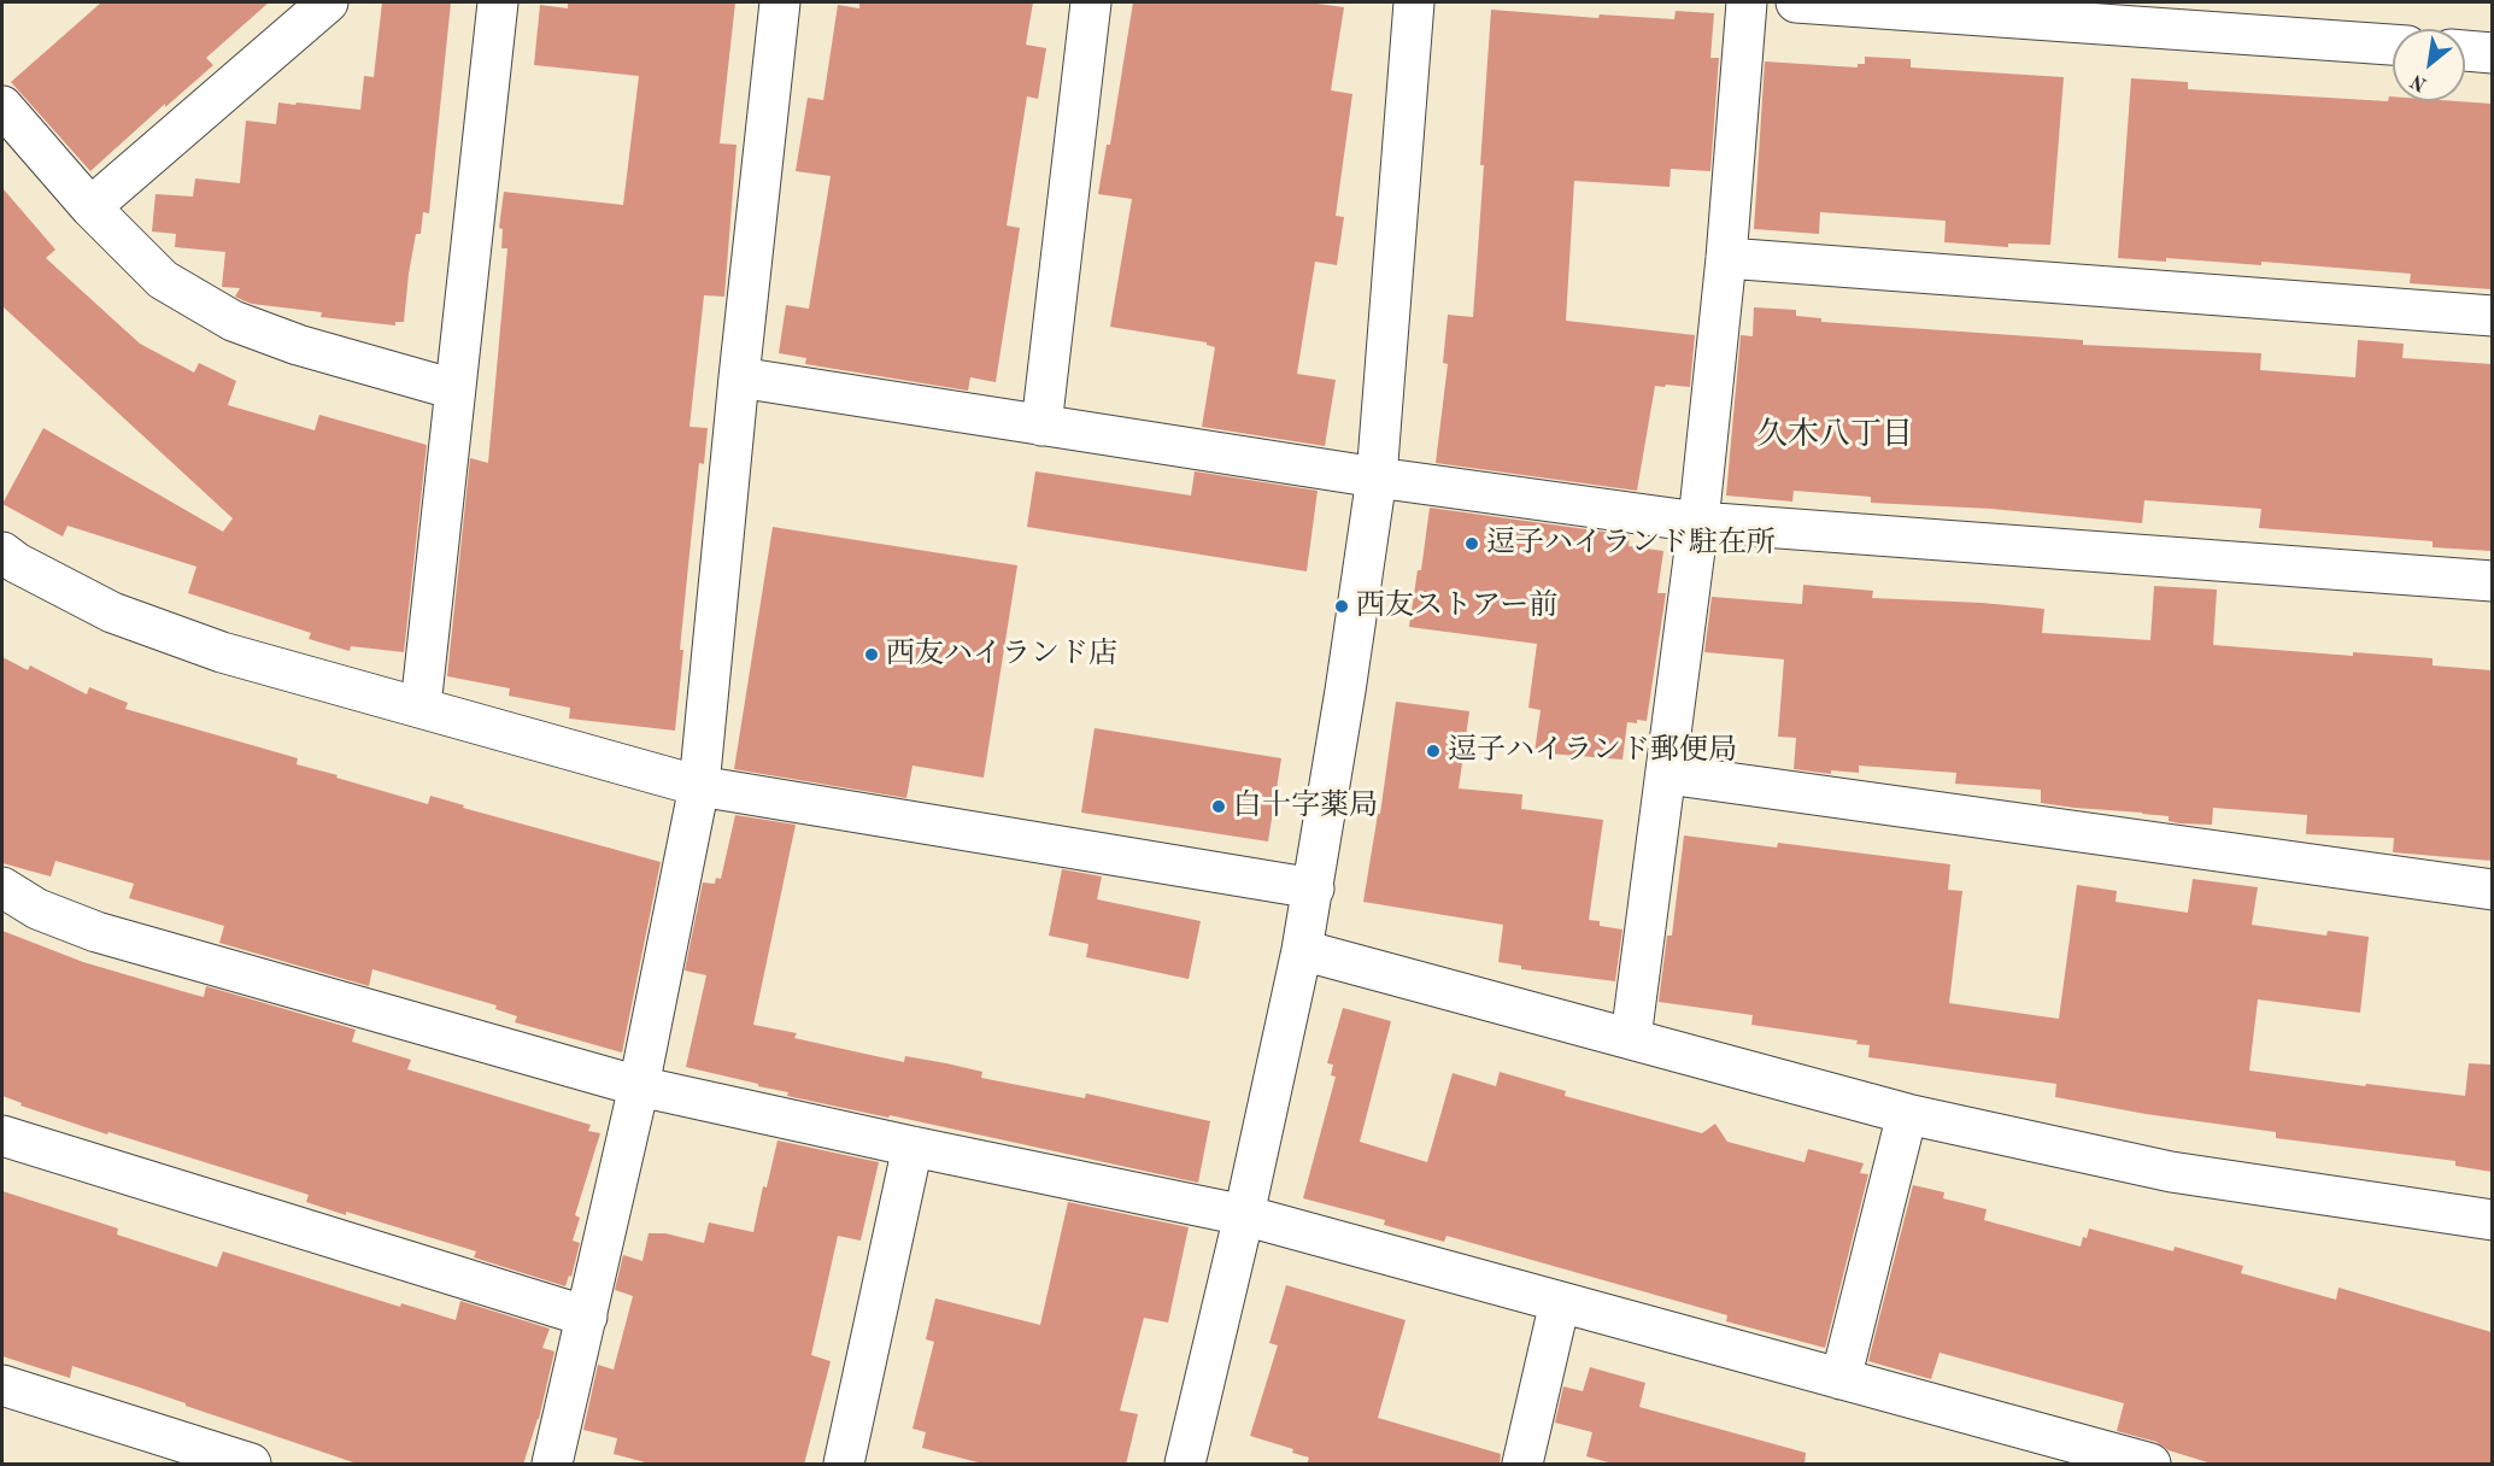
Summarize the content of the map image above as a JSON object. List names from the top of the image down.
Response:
{
  "districts": ["久木八丁目"],
  "places": [
    "逗子ハイランド駐在所",
    "西友ストアー前",
    "西友ハイランド店",
    "逗子ハイランド郵便局",
    "白十字薬局"
  ],
  "north": "bottom left"
}
